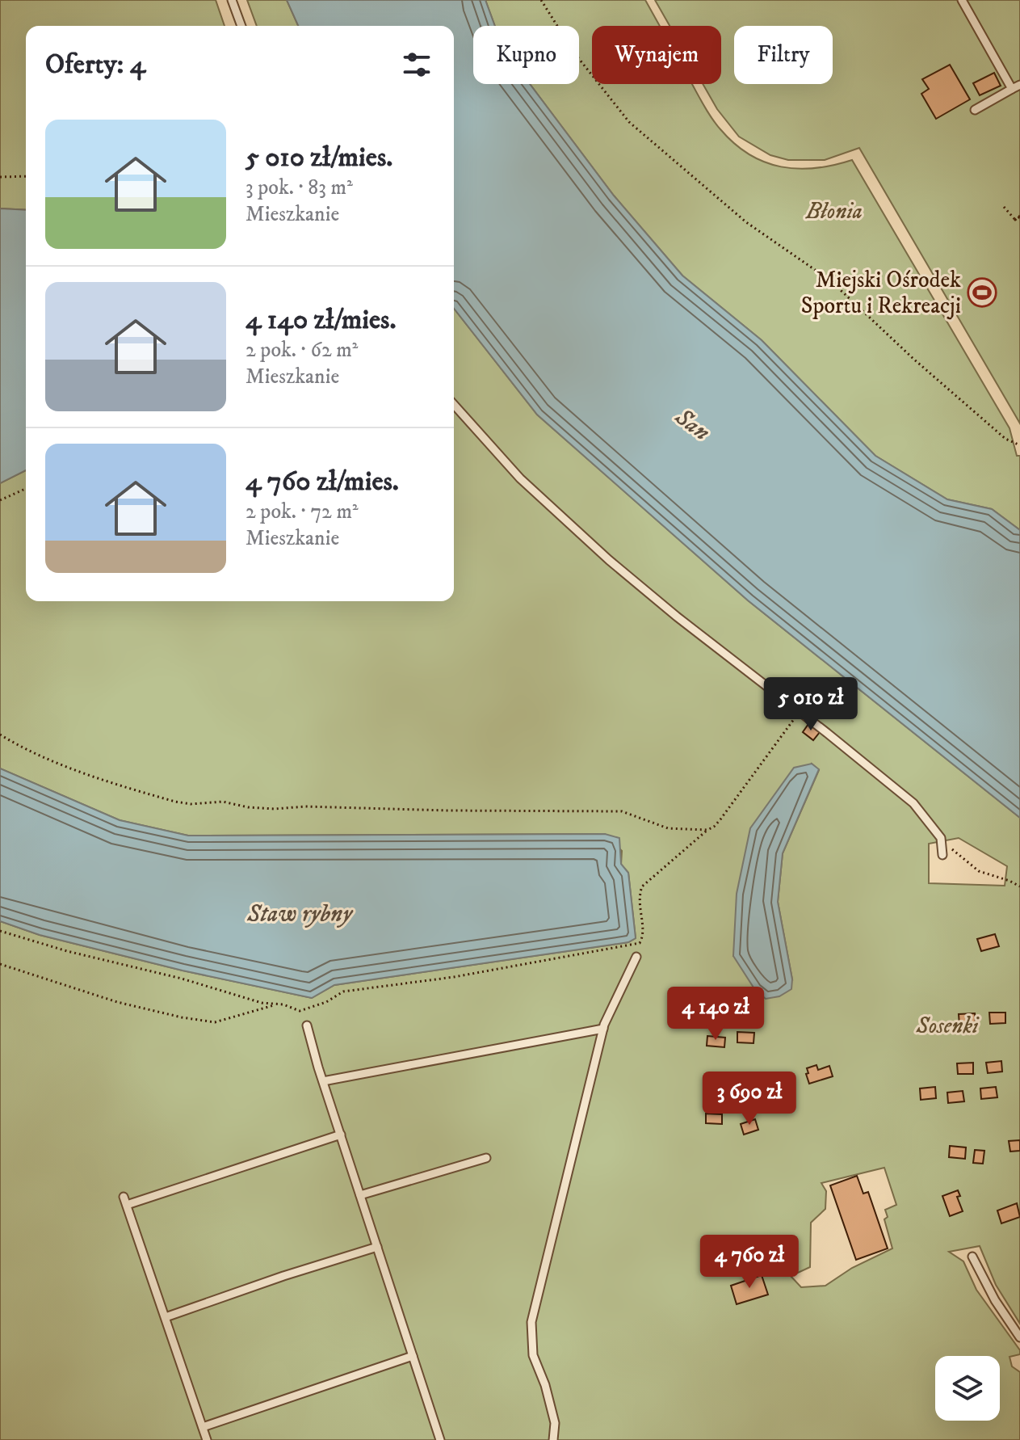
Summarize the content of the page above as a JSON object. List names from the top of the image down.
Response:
{
  "water": ["San", "Staw rybny"],
  "parks": ["Błonia", "Sosenki"],
  "places": {
    "sports": ["Miejski Ośrodek Sportu i Rekreacji"]
  },
  "page": {
    "chip": ["Kupno", "Wynajem", "Filtry"],
    "heading": "Oferty: 4",
    "list": [
      {
        "name": "5 010 zł/mies.",
        "note": "3 pok. · 83 m² · Mieszkanie"
      },
      {
        "name": "4 140 zł/mies.",
        "note": "2 pok. · 62 m² · Mieszkanie"
      },
      {
        "name": "4 760 zł/mies.",
        "note": "2 pok. · 72 m² · Mieszkanie"
      }
    ],
    "price": [
      "5 010 zł",
      "4 140 zł",
      "3 690 zł",
      "4 760 zł"
    ]
  }
}
